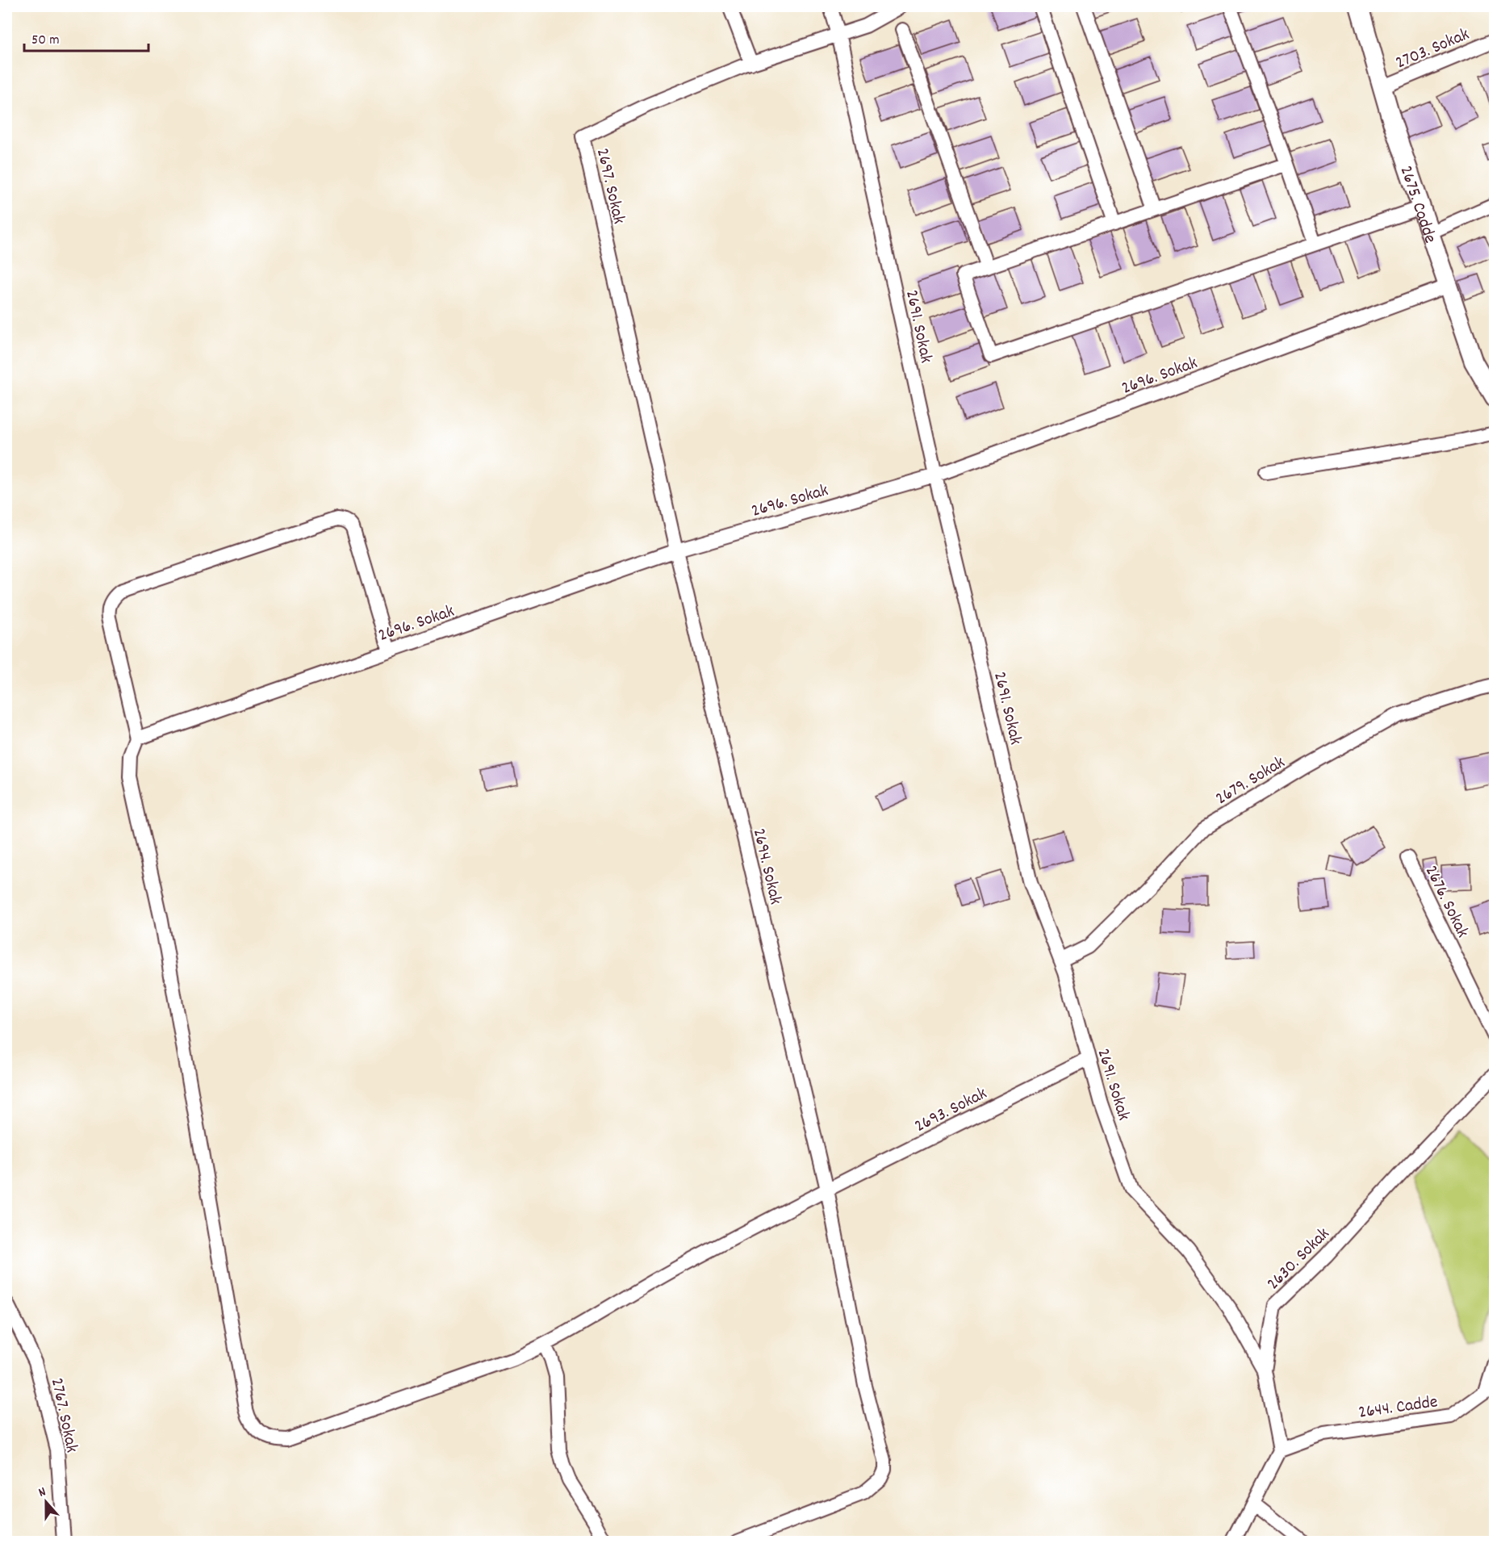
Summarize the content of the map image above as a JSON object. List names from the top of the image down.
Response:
{
  "streets": {
    "street": [
      "2703. Sokak",
      "2697. Sokak",
      "2675. Cadde",
      "2691. Sokak",
      "2696. Sokak",
      "2679. Sokak",
      "2694. Sokak",
      "2676. Sokak",
      "2693. Sokak",
      "2630. Sokak",
      "2644. Cadde",
      "2767. Sokak"
    ]
  },
  "crossings": [
    ["2703. Sokak", "2675. Cadde"],
    ["2697. Sokak", "2691. Sokak"],
    ["2697. Sokak", "2696. Sokak"],
    ["2697. Sokak", "2694. Sokak"],
    ["2675. Cadde", "2696. Sokak"],
    ["2691. Sokak", "2696. Sokak"],
    ["2691. Sokak", "2679. Sokak"],
    ["2691. Sokak", "2693. Sokak"],
    ["2691. Sokak", "2630. Sokak"],
    ["2696. Sokak", "2694. Sokak"],
    ["2696. Sokak", "2693. Sokak"],
    ["2694. Sokak", "2693. Sokak"],
    ["2630. Sokak", "2644. Cadde"]
  ],
  "scale_bar": "50 m",
  "north": "top"
}
